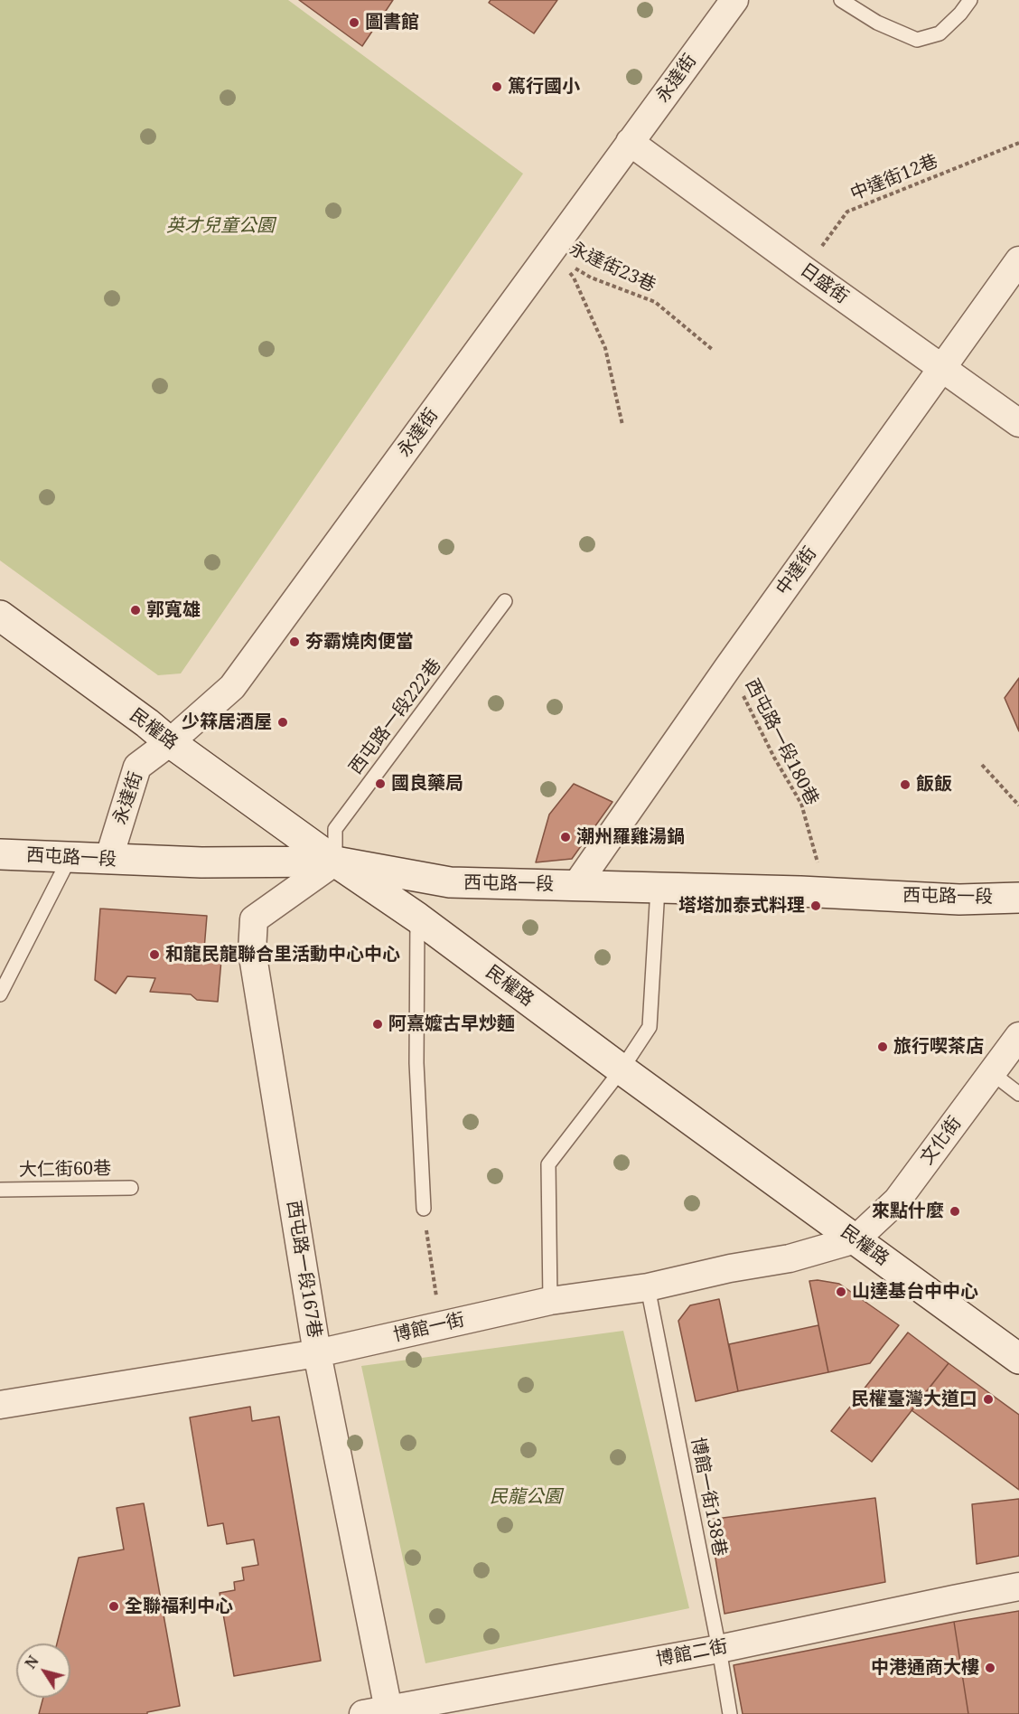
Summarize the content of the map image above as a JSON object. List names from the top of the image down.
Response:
{
  "streets": {
    "street": [
      "永達街",
      "日盛街",
      "中達街",
      "民權路",
      "西屯路一段",
      "文化街",
      "西屯路一段167巷",
      "博館一街",
      "博館二街"
    ],
    "lane": ["西屯路一段222巷", "大仁街60巷", "博館一街138巷"],
    "path": ["中達街12巷", "永達街23巷", "西屯路一段180巷"]
  },
  "crossings": [
    ["永達街", "永達街23巷"],
    ["永達街", "日盛街"],
    ["永達街", "民權路"],
    ["永達街", "西屯路一段"],
    ["中達街12巷", "日盛街"],
    ["日盛街", "中達街"],
    ["中達街", "西屯路一段180巷"],
    ["中達街", "西屯路一段"],
    ["西屯路一段222巷", "民權路"],
    ["西屯路一段222巷", "西屯路一段"],
    ["西屯路一段222巷", "西屯路一段167巷"],
    ["民權路", "西屯路一段"],
    ["民權路", "文化街"],
    ["民權路", "西屯路一段167巷"],
    ["民權路", "博館一街"],
    ["西屯路一段180巷", "西屯路一段"],
    ["西屯路一段", "西屯路一段167巷"],
    ["文化街", "博館一街"],
    ["西屯路一段167巷", "博館一街"],
    ["西屯路一段167巷", "博館二街"],
    ["博館一街", "博館一街138巷"],
    ["博館一街138巷", "博館二街"]
  ],
  "parks": ["英才兒童公園", "民龍公園"],
  "places": [
    "圖書館",
    "篤行國小",
    "郭寬雄",
    "夯霸燒肉便當",
    "少箖居酒屋",
    "國良藥局",
    "飯飯",
    "潮州羅雞湯鍋",
    "塔塔加泰式料理",
    "和龍民龍聯合里活動中心中心",
    "阿熹嬤古早炒麵",
    "旅行喫茶店",
    "來點什麼",
    "山達基台中中心",
    "民權臺灣大道口",
    "全聯福利中心",
    "中港通商大樓"
  ],
  "north": "top left"
}
